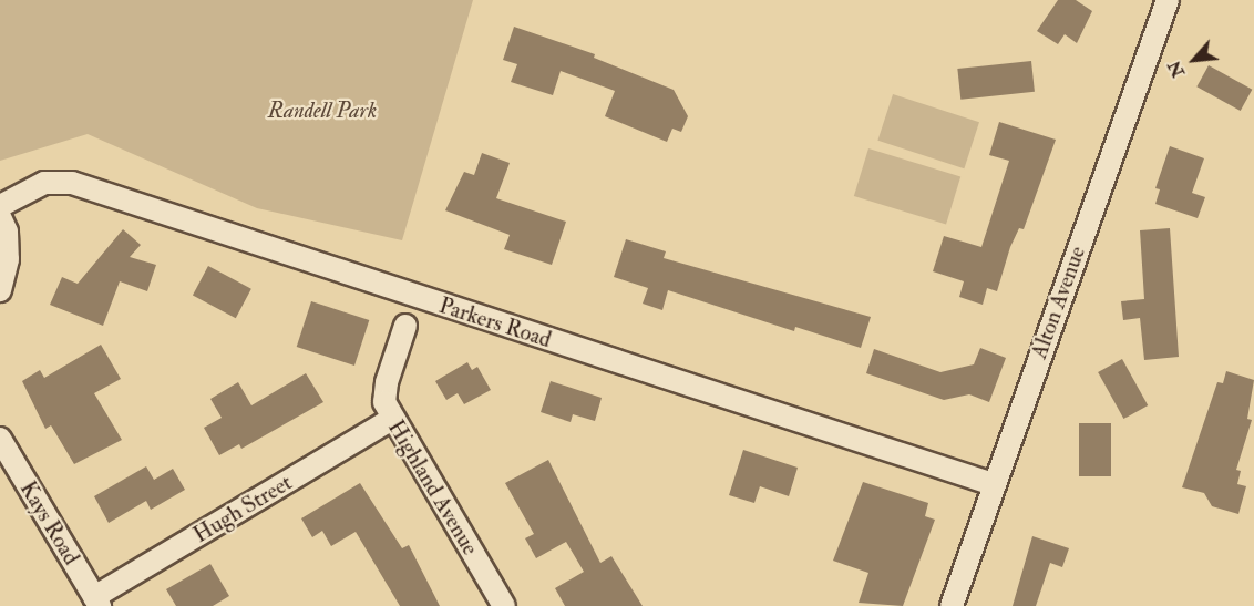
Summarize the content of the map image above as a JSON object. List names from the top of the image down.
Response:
{
  "streets": {
    "street": [
      "Alton Avenue",
      "Parkers Road",
      "Highland Avenue",
      "Hugh Street",
      "Kays Road"
    ]
  },
  "crossings": [
    ["Alton Avenue", "Parkers Road"],
    ["Highland Avenue", "Hugh Street"],
    ["Hugh Street", "Kays Road"]
  ],
  "parks": ["Randell Park"],
  "north": "bottom left"
}
